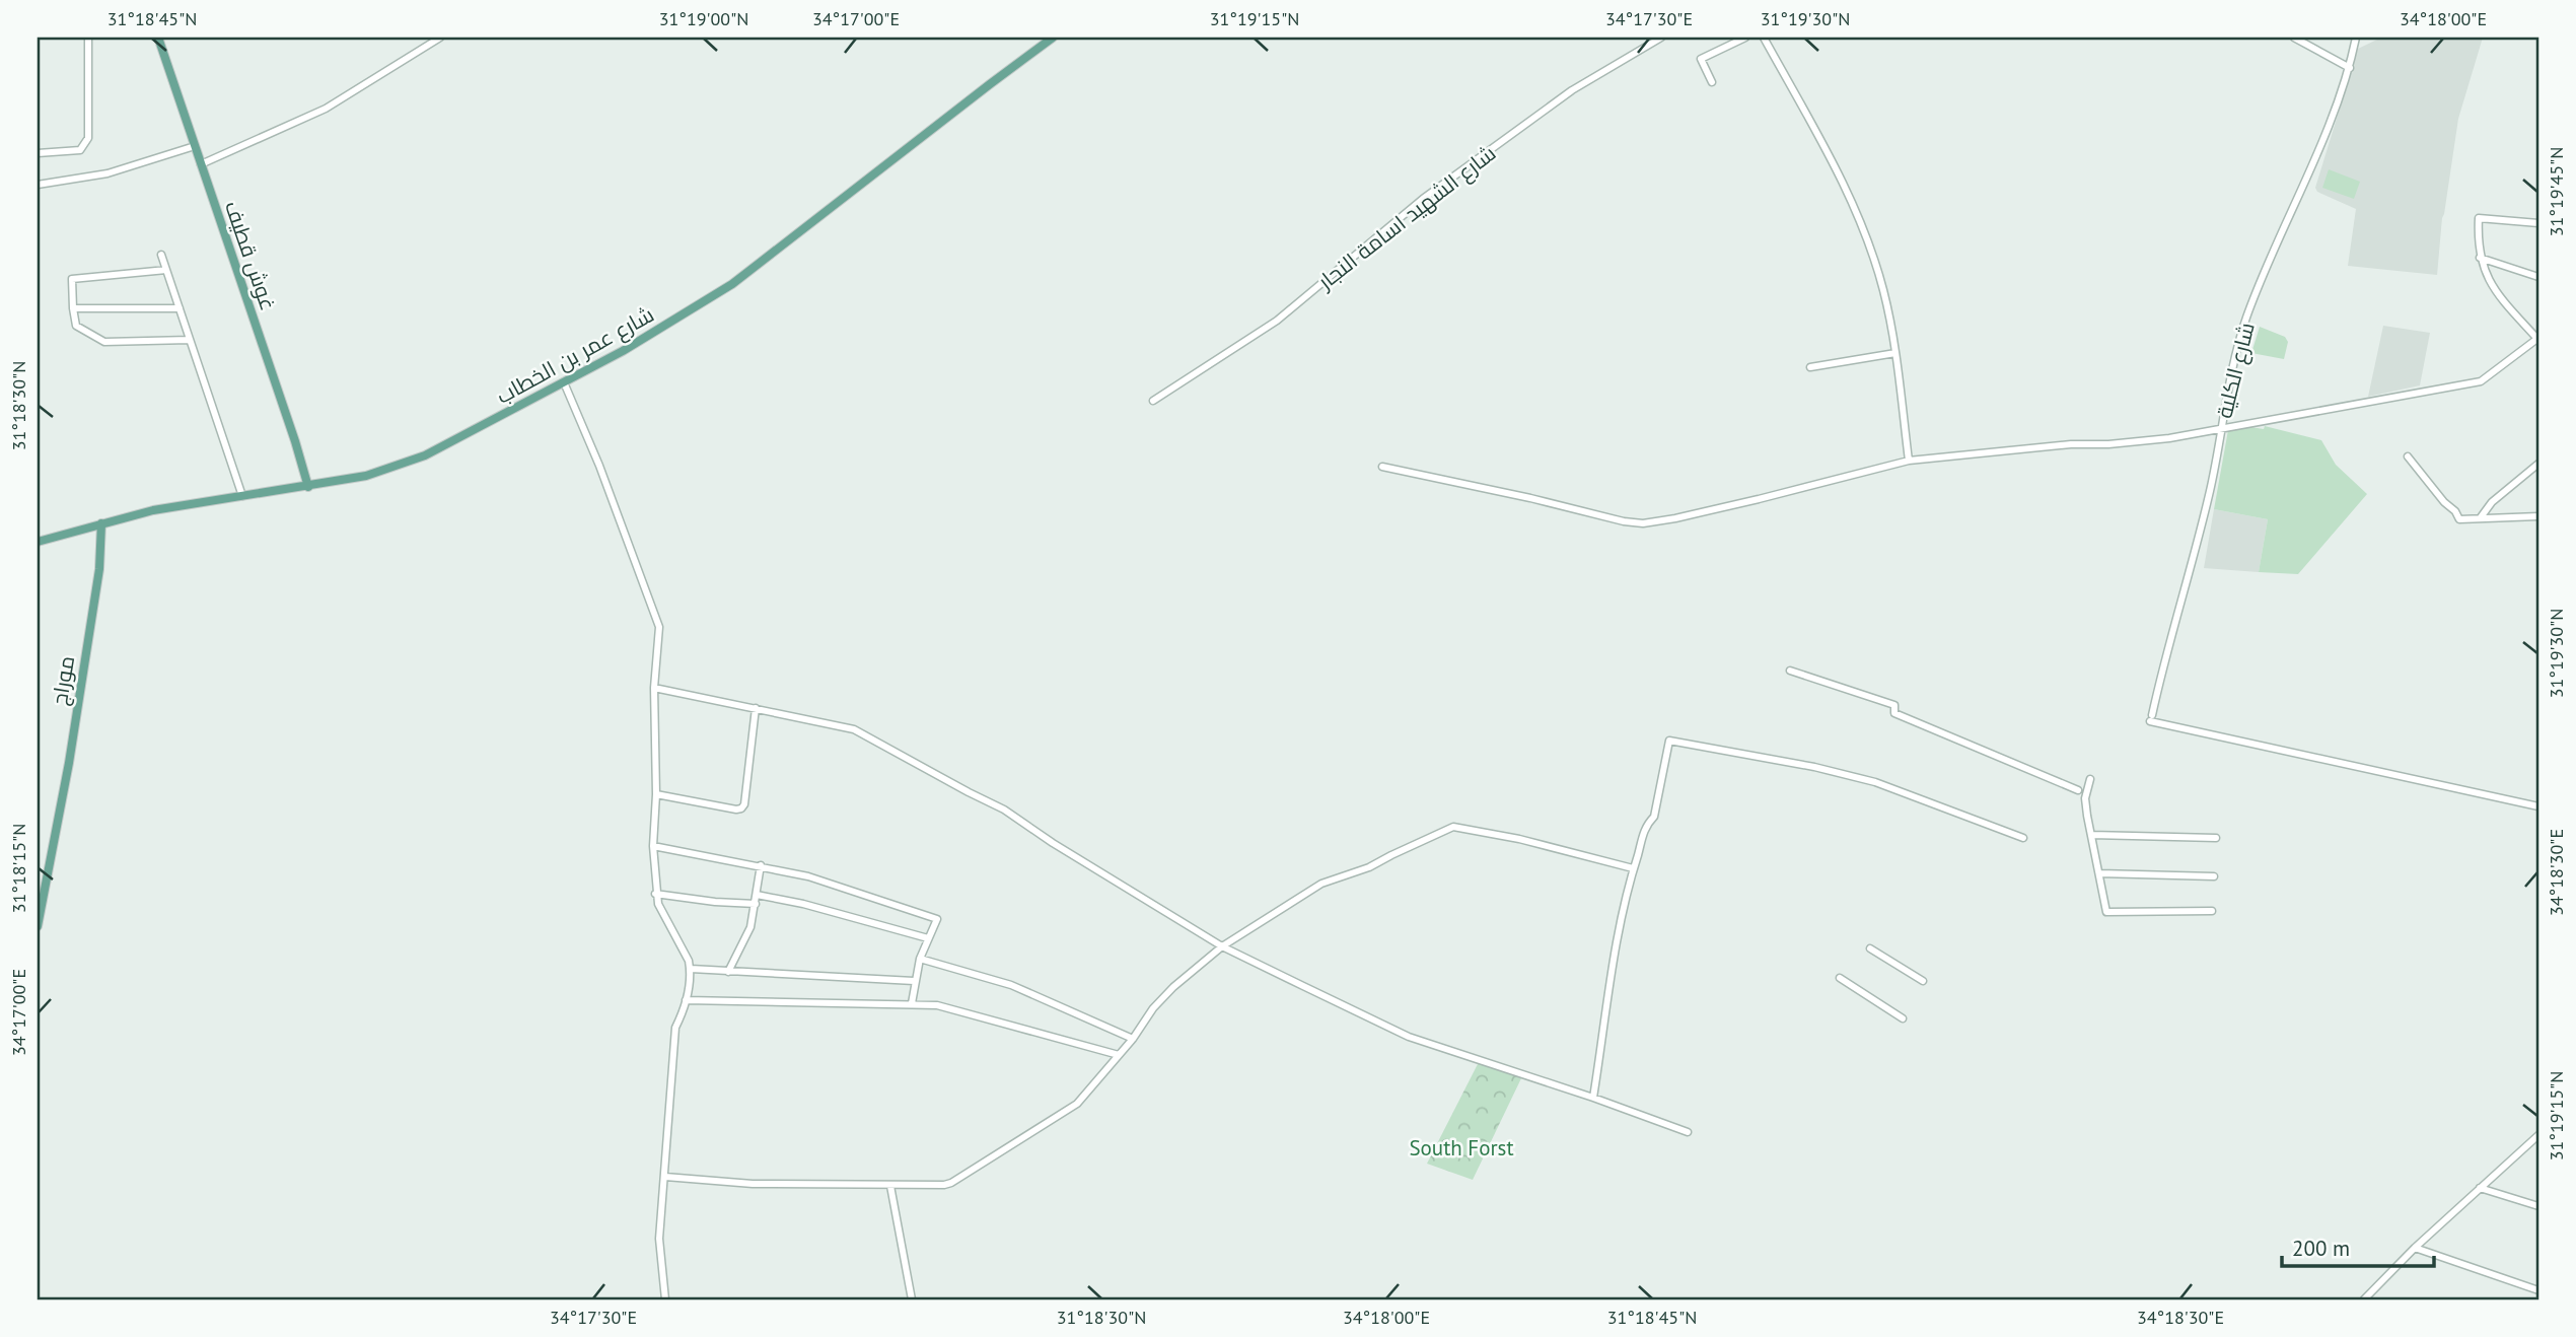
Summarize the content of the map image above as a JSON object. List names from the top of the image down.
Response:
{
  "streets": {
    "main road": ["غوش قطيف", "شارع عمر بن الخطاب", "موراج"],
    "street": ["شارع الشهيد اسامة النجار", "شارع الكلية"]
  },
  "crossings": [
    ["غوش قطيف", "شارع عمر بن الخطاب"],
    ["شارع عمر بن الخطاب", "موراج"]
  ],
  "parks": ["South Forst"],
  "scale_bar": "200 m",
  "coordinates": [
    "31°18'45\"N",
    "31°19'00\"N",
    "34°17'00\"E",
    "31°19'15\"N",
    "34°17'30\"E",
    "31°19'30\"N",
    "34°18'00\"E",
    "31°19'45\"N",
    "31°18'30\"N",
    "31°18'15\"N",
    "34°18'30\"E"
  ]
}
